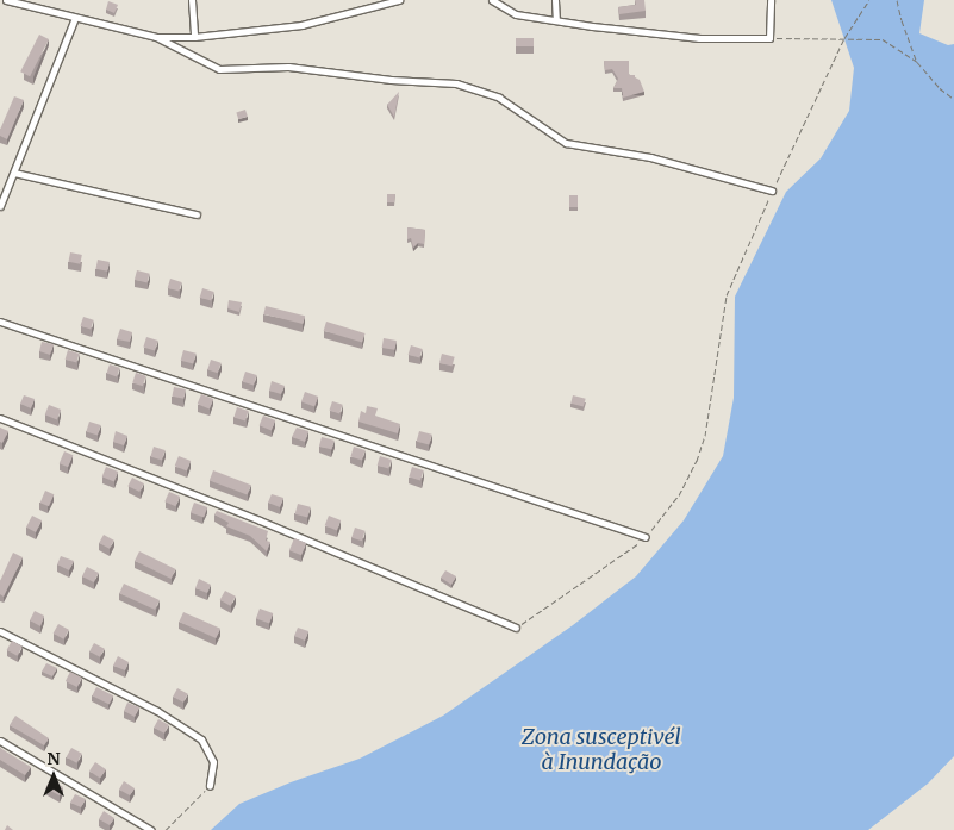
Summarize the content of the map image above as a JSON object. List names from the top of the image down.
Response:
{
  "water": ["Zona susceptivél à Inundação"],
  "north": "top"
}
